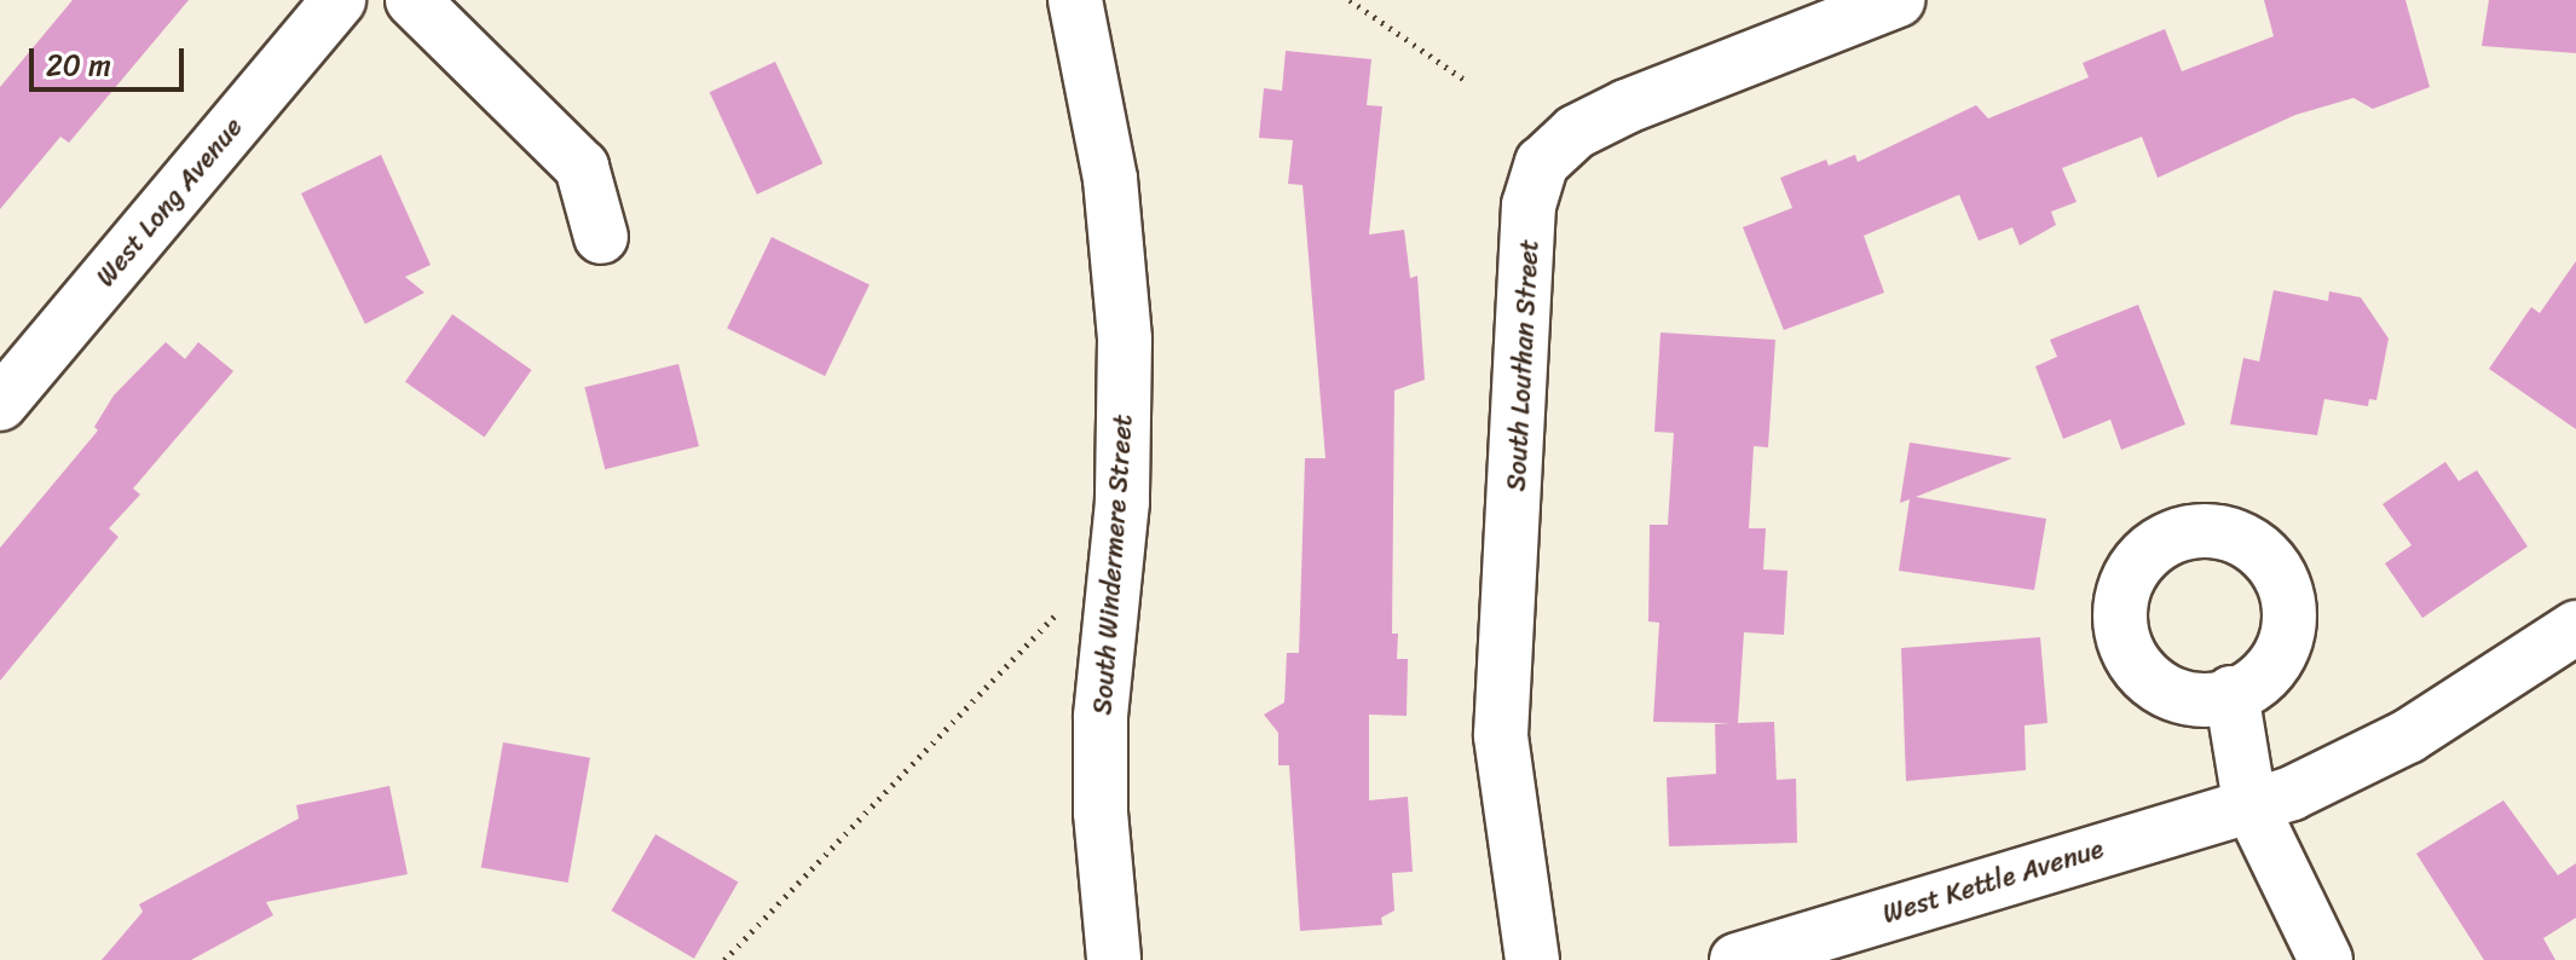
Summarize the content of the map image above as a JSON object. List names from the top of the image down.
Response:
{
  "streets": {
    "street": [
      "West Long Avenue",
      "South Louthan Street",
      "South Windermere Street",
      "West Kettle Avenue"
    ]
  },
  "scale_bar": "20 m"
}
